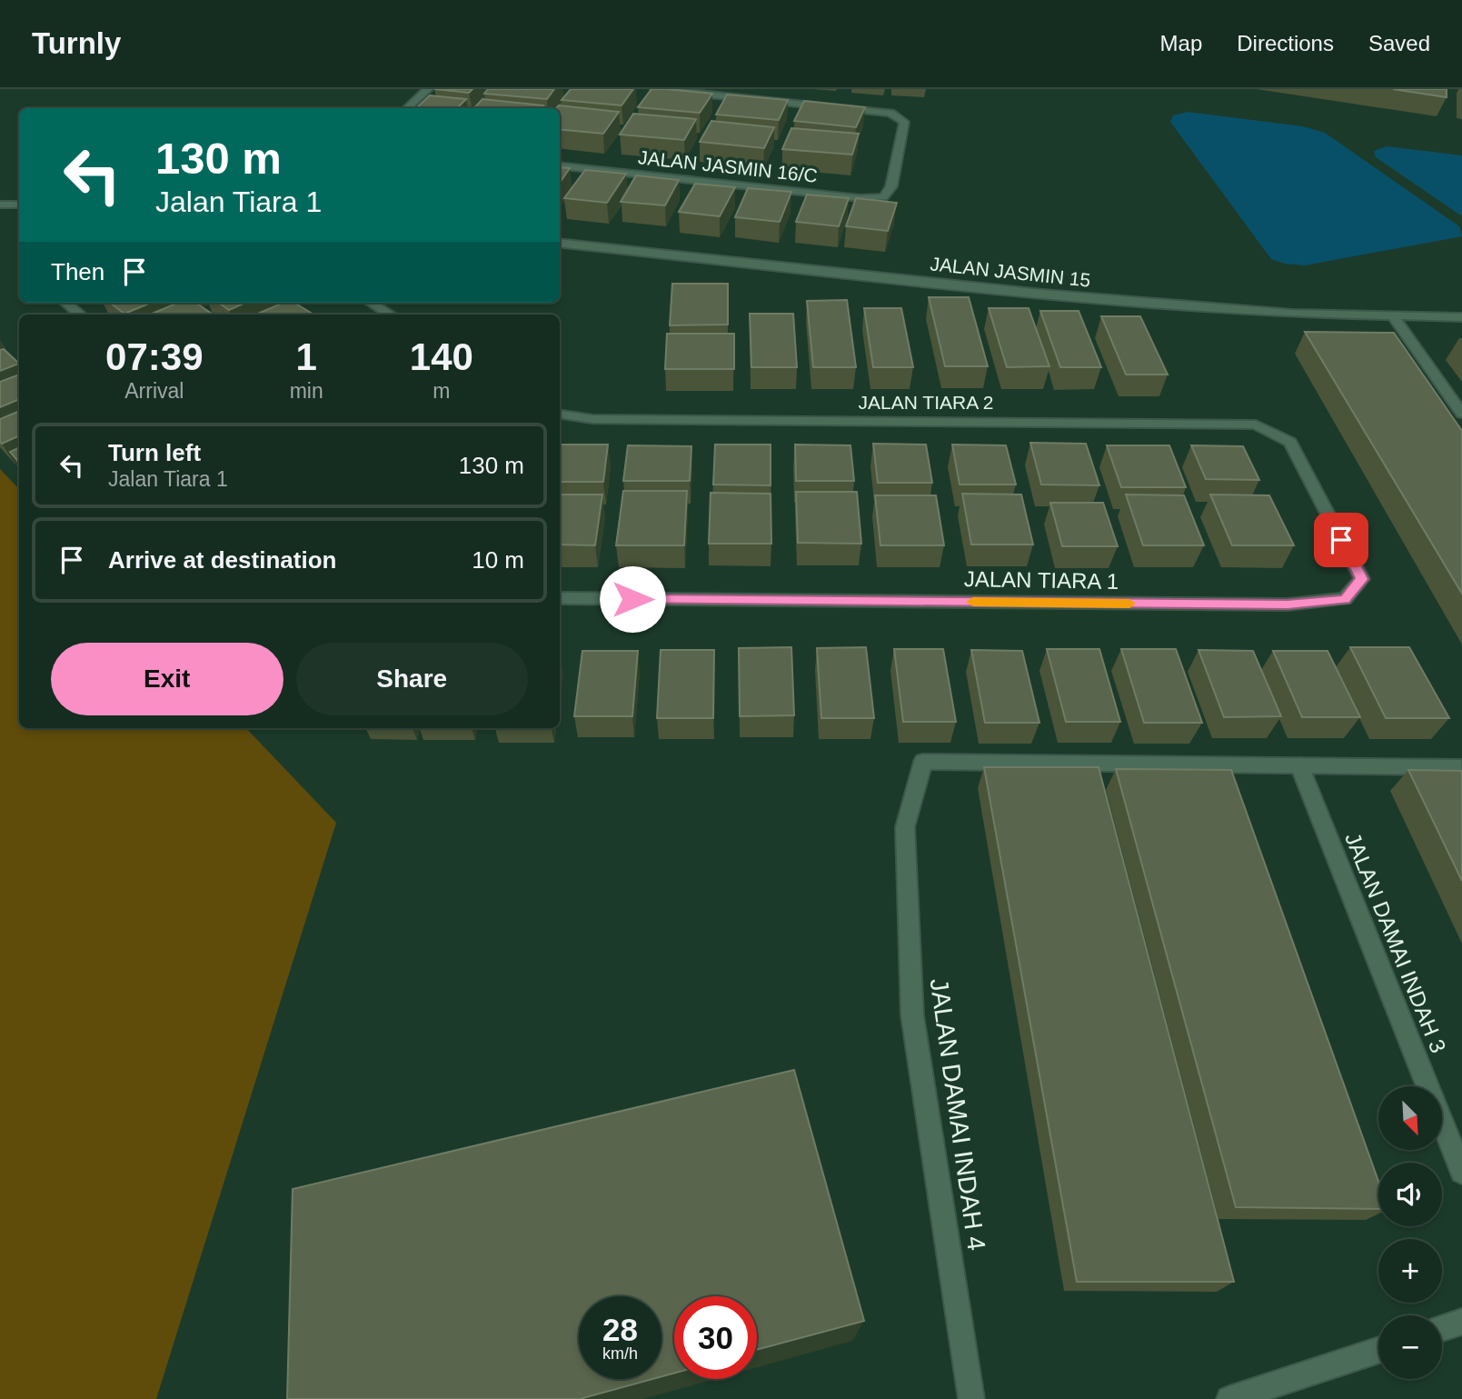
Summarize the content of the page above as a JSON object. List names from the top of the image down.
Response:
{
  "streets": {
    "street": [
      "JALAN JASMIN 16/C",
      "JALAN JASMIN 15",
      "JALAN TIARA 2",
      "JALAN TIARA 1",
      "JALAN DAMAI INDAH 3",
      "JALAN DAMAI INDAH 4"
    ]
  },
  "crossings": [
    ["JALAN TIARA 2", "JALAN TIARA 1"],
    ["JALAN DAMAI INDAH 3", "JALAN DAMAI INDAH 4"]
  ],
  "north": "bottom right",
  "page": {
    "header": "Turnly",
    "nav": ["Map", "Directions", "Saved"],
    "turn": ["130 m", "Jalan Tiara 1"],
    "then": "Then",
    "eta": [
      "07:39",
      "Arrival",
      "1",
      "min",
      "140",
      "m"
    ],
    "list": [
      {
        "name": "Turn left",
        "note": "Jalan Tiara 1",
        "value": "130 m"
      },
      {
        "name": "Arrive at destination",
        "value": "10 m"
      }
    ],
    "buttons": ["Exit", "Share"],
    "map_buttons": ["+", "−"],
    "speed": "28 km/h",
    "limit": "30"
  }
}
